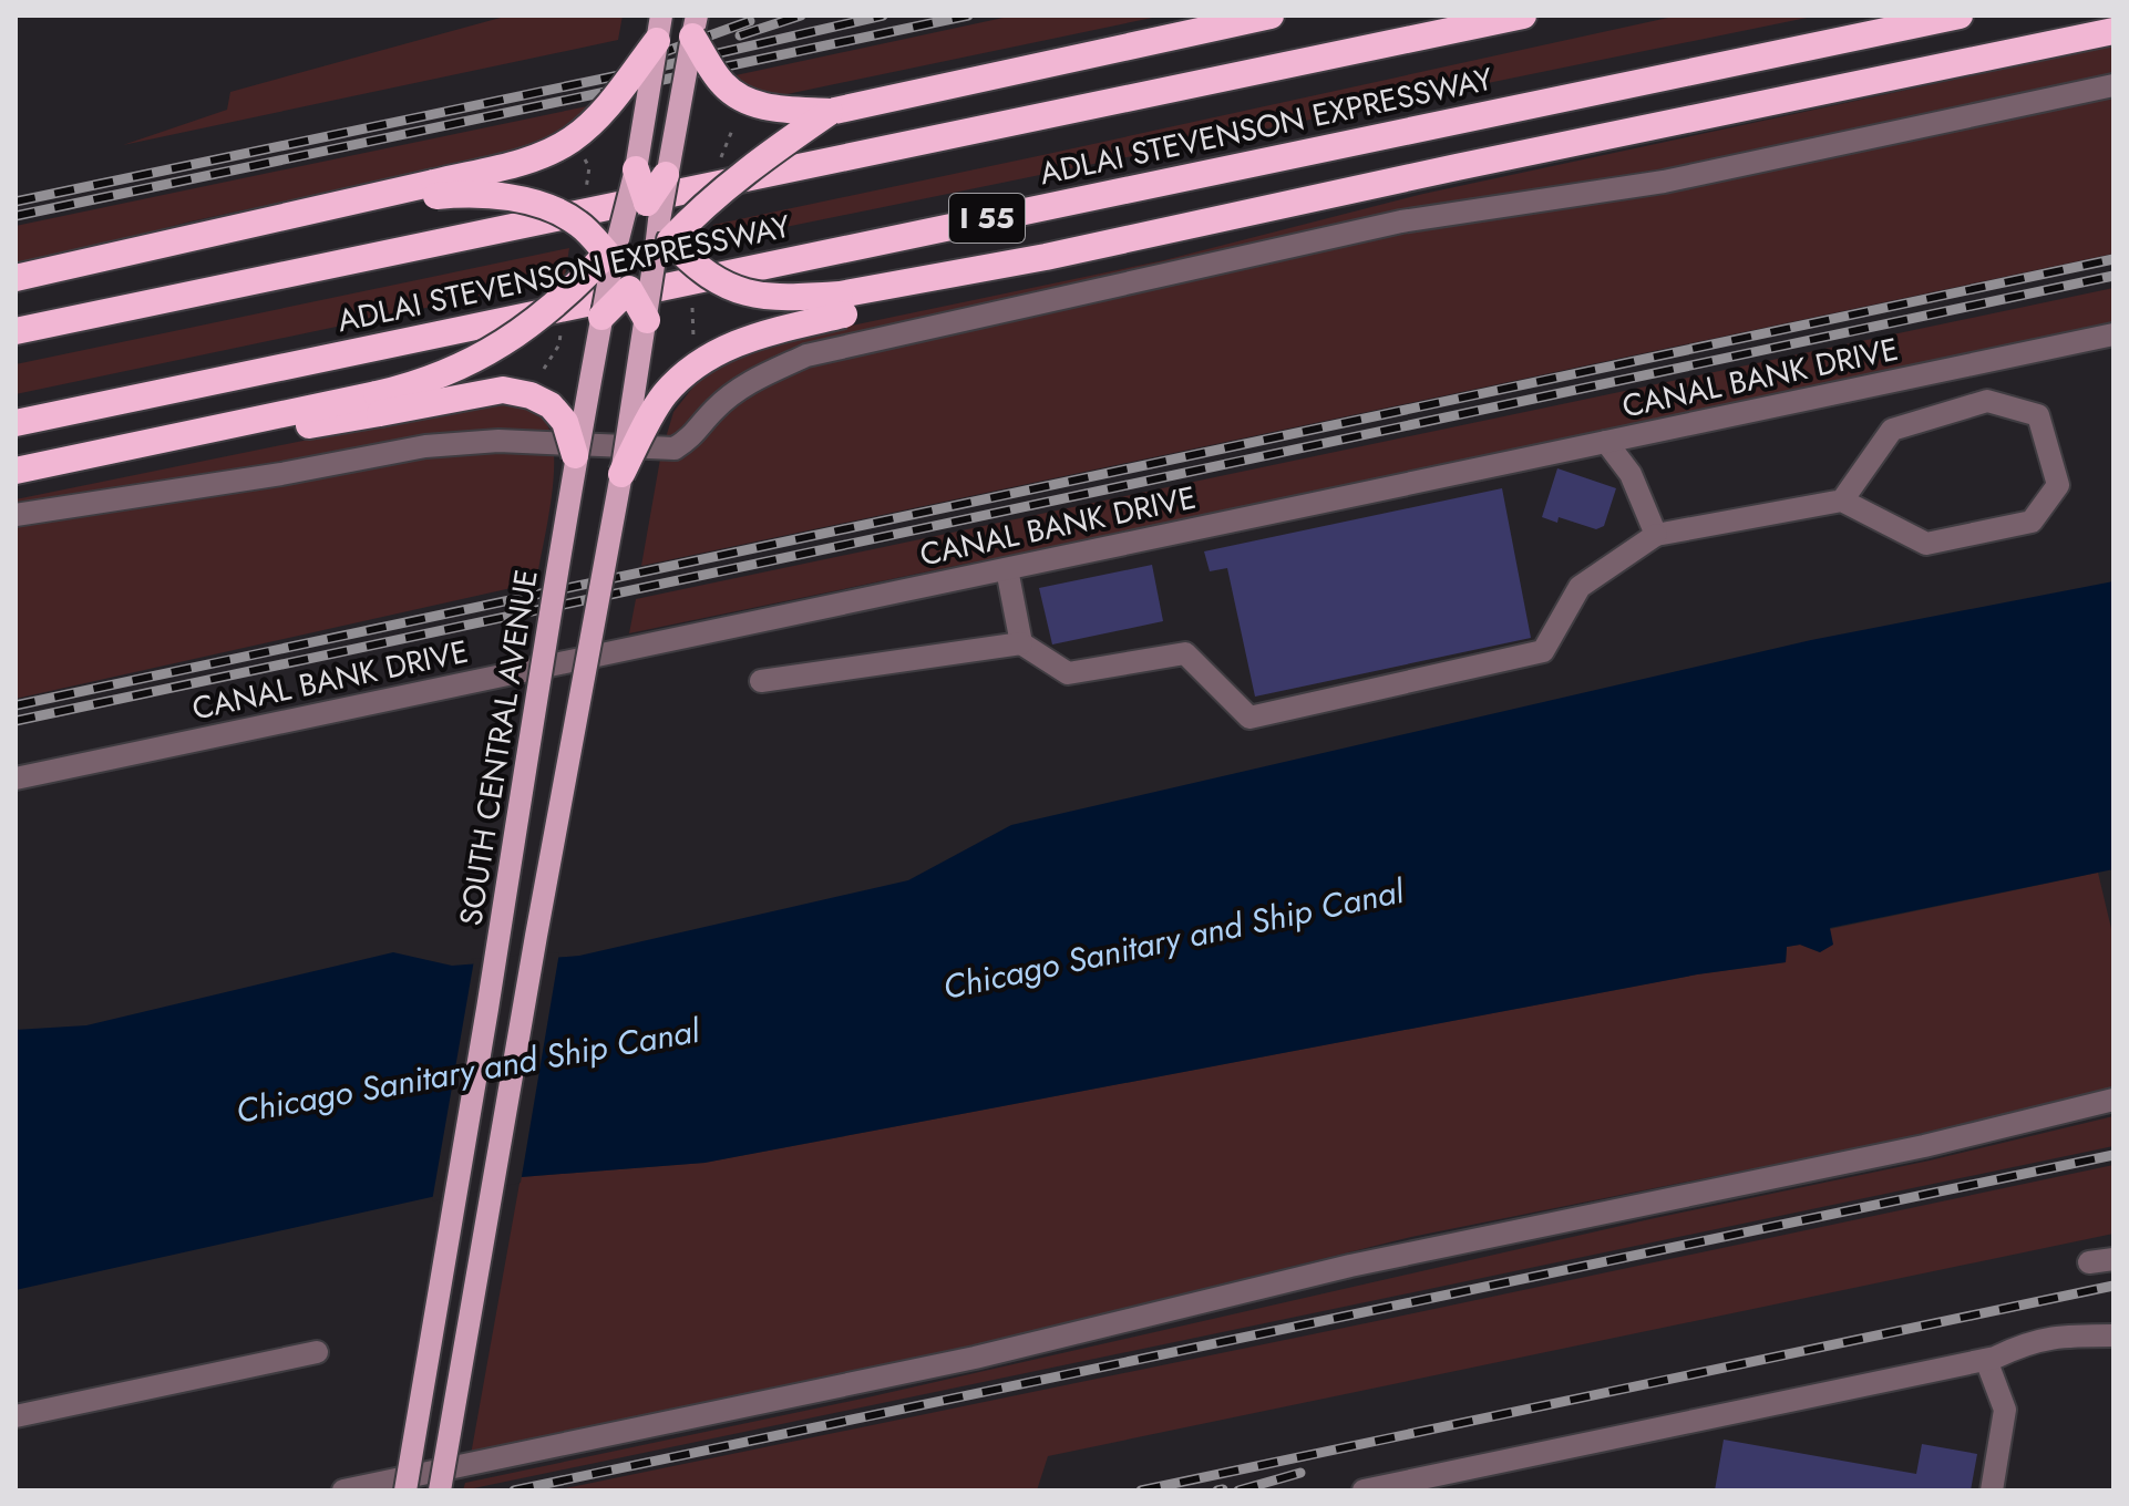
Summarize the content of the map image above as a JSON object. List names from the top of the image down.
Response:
{
  "streets": {
    "highway": ["ADLAI STEVENSON EXPRESSWAY", "I 55"],
    "main road": ["SOUTH CENTRAL AVENUE"],
    "lane": ["CANAL BANK DRIVE"]
  },
  "water": ["Chicago Sanitary and Ship Canal"]
}
